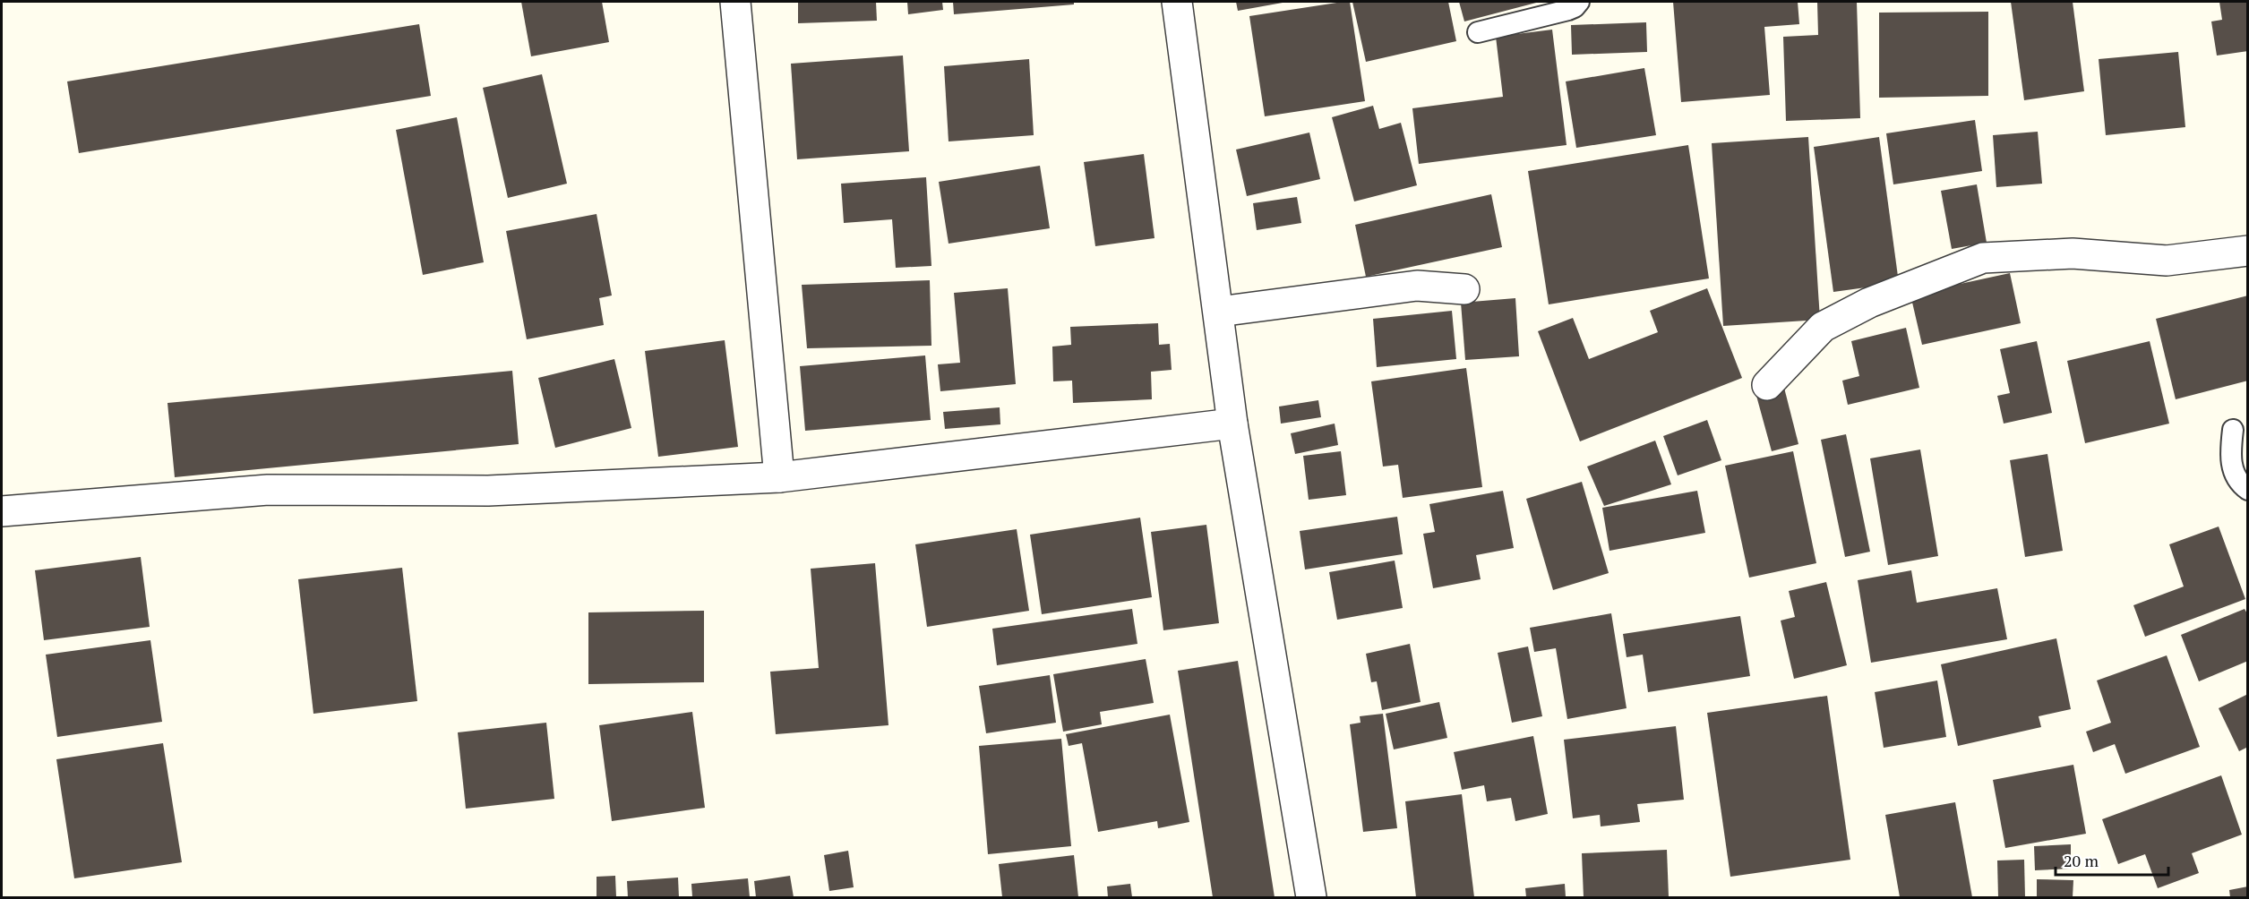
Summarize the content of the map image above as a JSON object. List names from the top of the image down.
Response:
{
  "scale_bar": "20 m"
}
